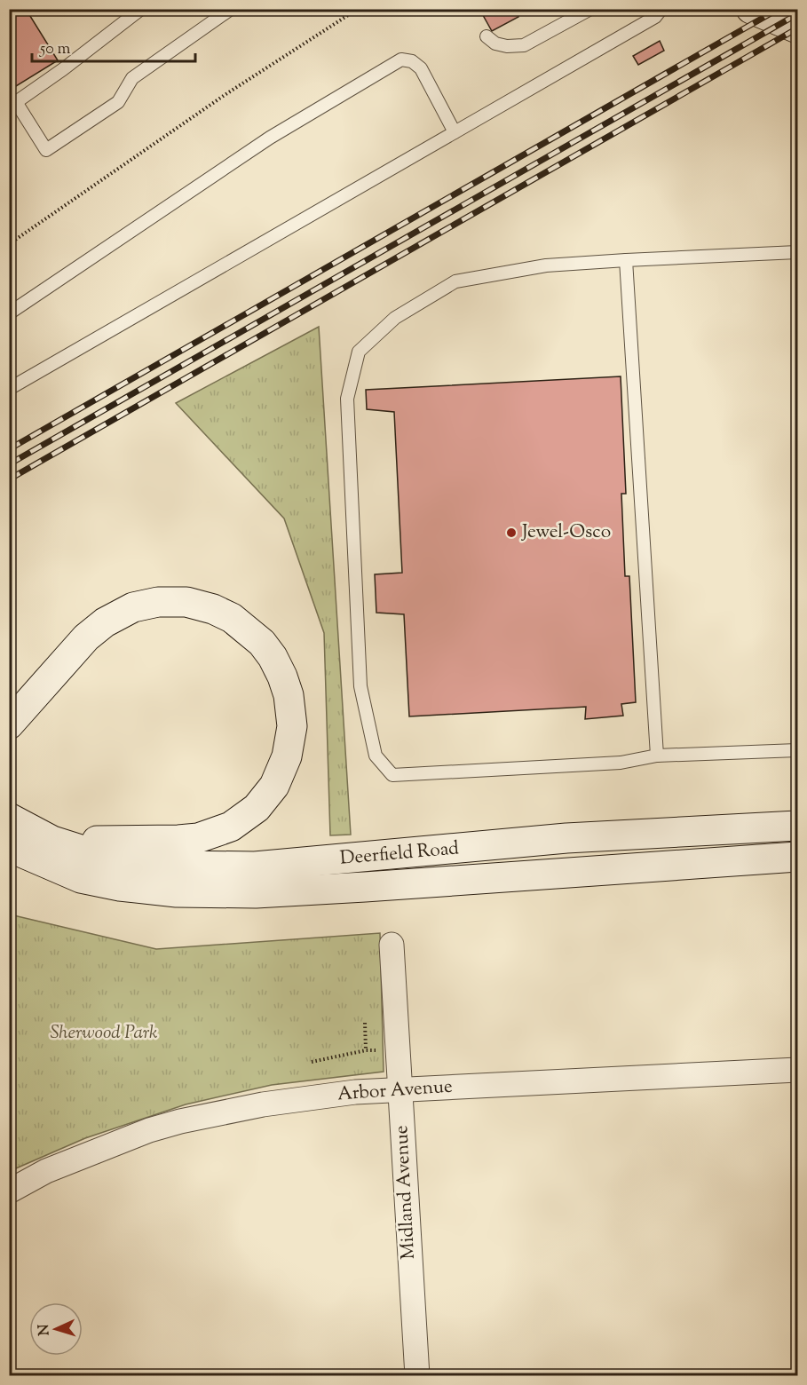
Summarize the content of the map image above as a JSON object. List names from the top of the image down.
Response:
{
  "streets": {
    "main road": ["Deerfield Road"],
    "street": ["Arbor Avenue", "Midland Avenue"]
  },
  "crossings": [
    ["Arbor Avenue", "Midland Avenue"]
  ],
  "parks": ["Sherwood Park"],
  "places": ["Jewel-Osco"],
  "scale_bar": "50 m",
  "north": "left"
}
